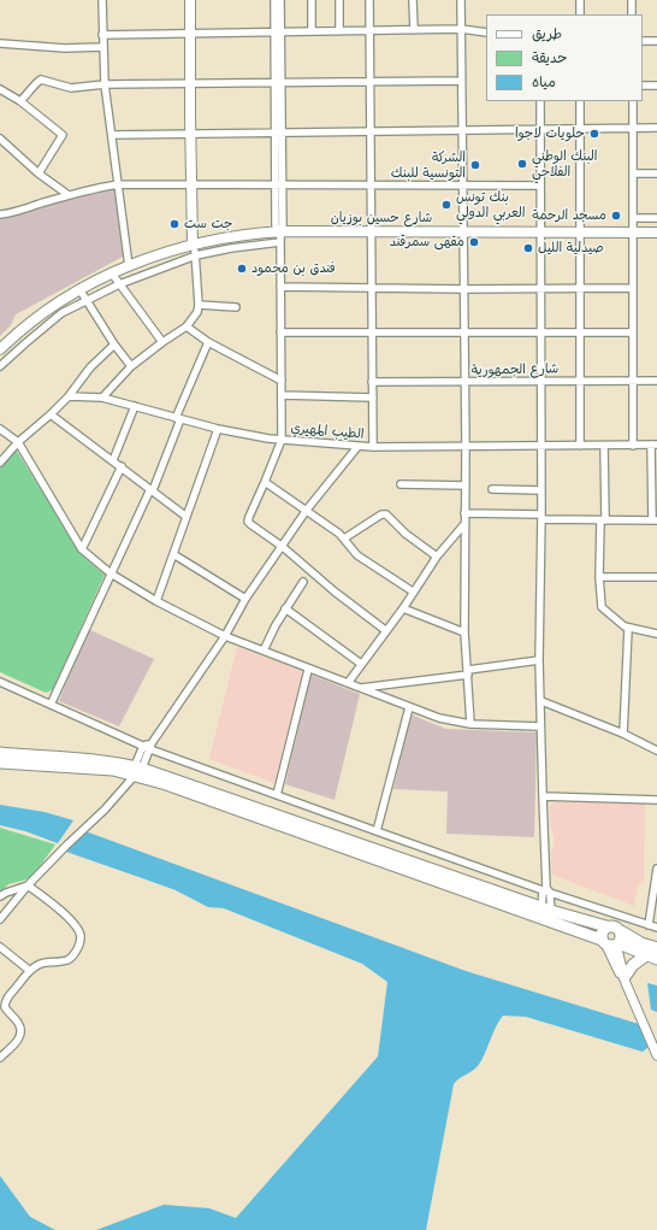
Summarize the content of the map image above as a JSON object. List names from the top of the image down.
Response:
{
  "streets": {
    "main road": ["شارع حسين بوزيان"],
    "street": ["شارع الجمهورية", "الطيب المهيري"]
  },
  "places": [
    "حلويات لاجوا",
    "البنك الوطني الفلاحي",
    "الشركة التونسية للبنك",
    "بنك تونس العربي الدولي",
    "مسجد الرحمة",
    "جت ست",
    "مقهى سمرقند",
    "صيدلية الليل",
    "فندق بن محمود"
  ],
  "legend": ["طريق", "حديقة", "مياه"]
}
